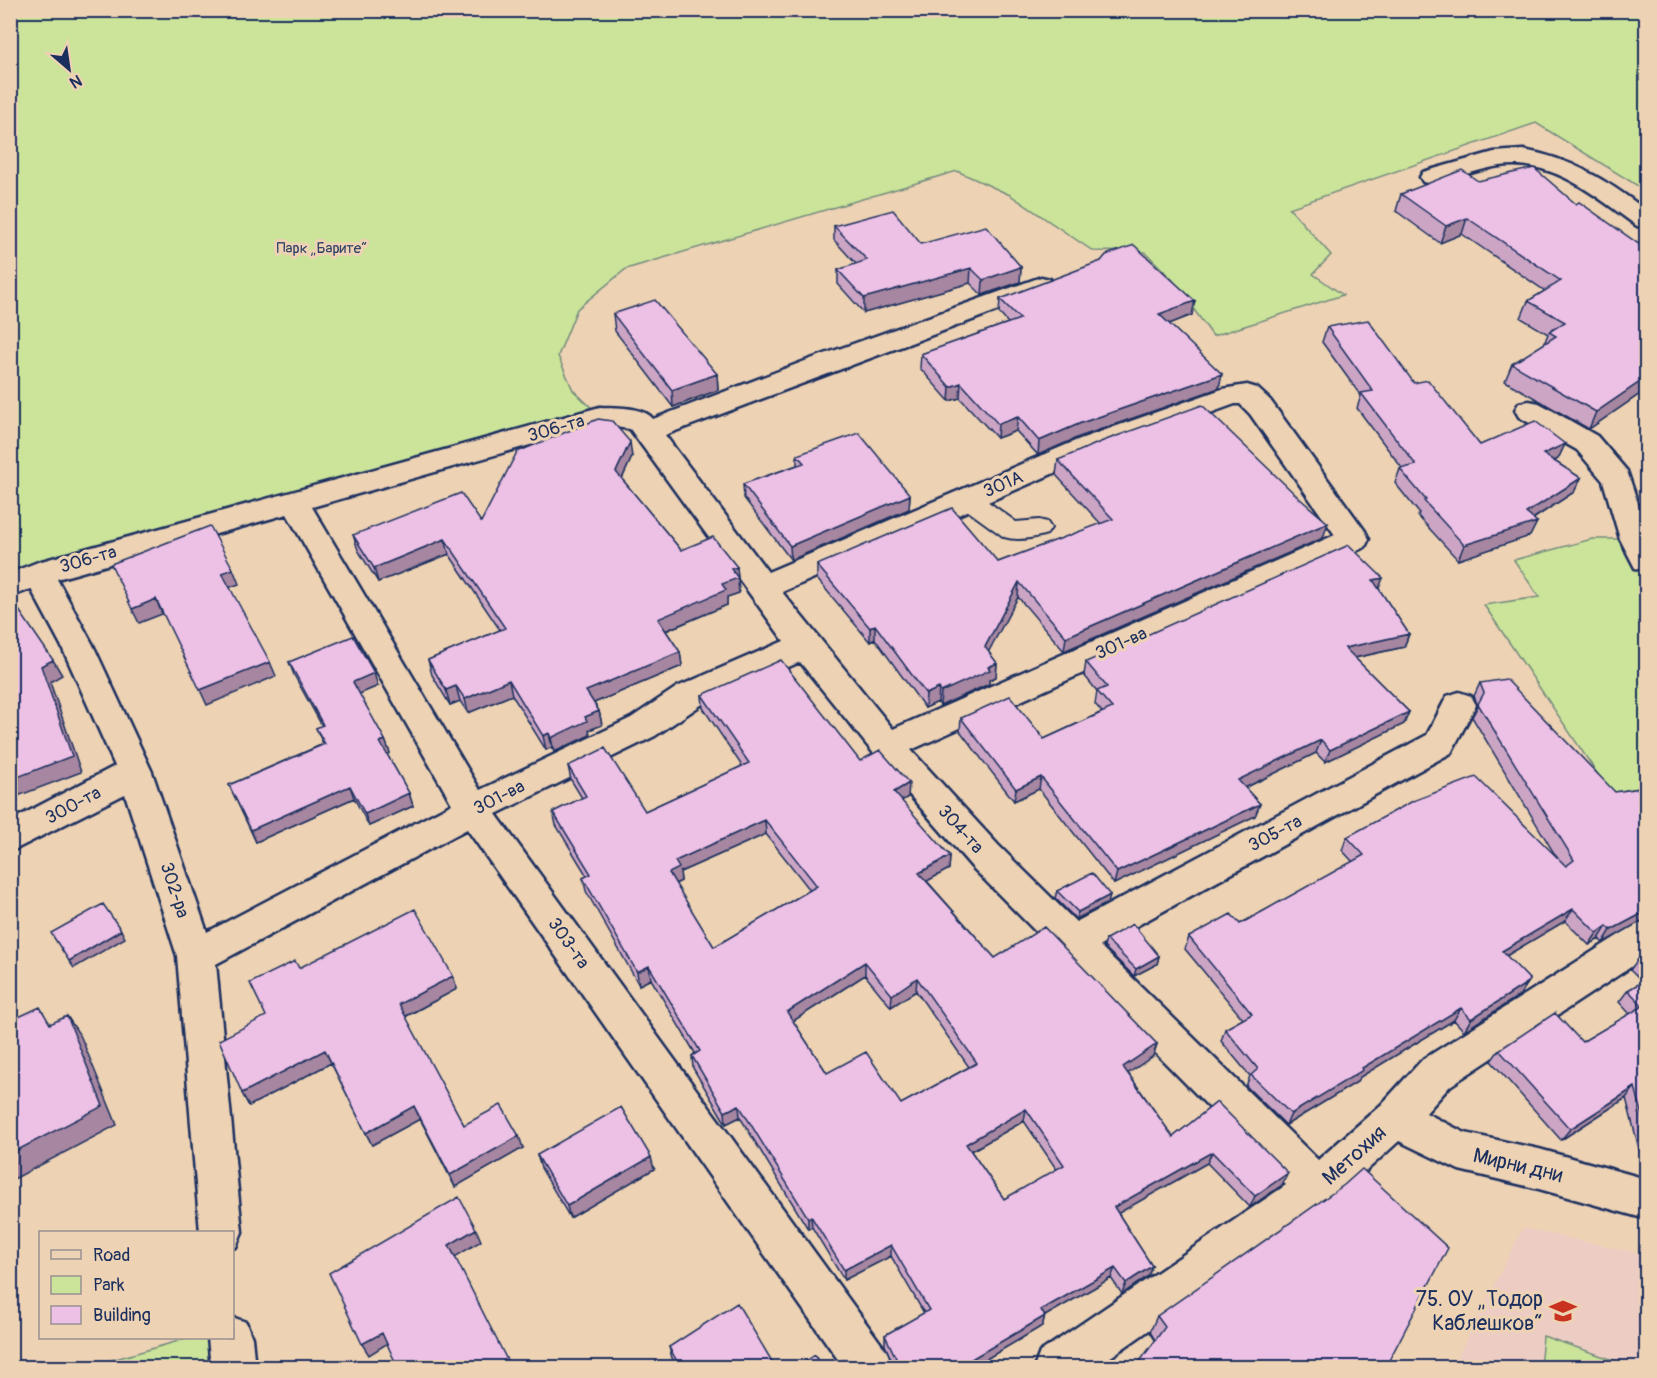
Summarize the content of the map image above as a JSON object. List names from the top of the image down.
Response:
{
  "streets": {
    "street": [
      "306-та",
      "301А",
      "301-ва",
      "300-та",
      "304-та",
      "305-та",
      "302-ра",
      "303-та",
      "Метохия",
      "Мирни дни"
    ]
  },
  "crossings": [
    ["306-та", "304-та"],
    ["306-та", "302-ра"],
    ["306-та", "303-та"],
    ["301А", "301-ва"],
    ["301А", "304-та"],
    ["301-ва", "304-та"],
    ["301-ва", "302-ра"],
    ["301-ва", "303-та"],
    ["300-та", "302-ра"],
    ["304-та", "305-та"],
    ["304-та", "Метохия"],
    ["Метохия", "Мирни дни"]
  ],
  "parks": ["Парк „Барите“"],
  "places": {
    "school or university": ["75. ОУ „Тодор Каблешков“"]
  },
  "legend": ["Road", "Park", "Building"],
  "north": "bottom right"
}
